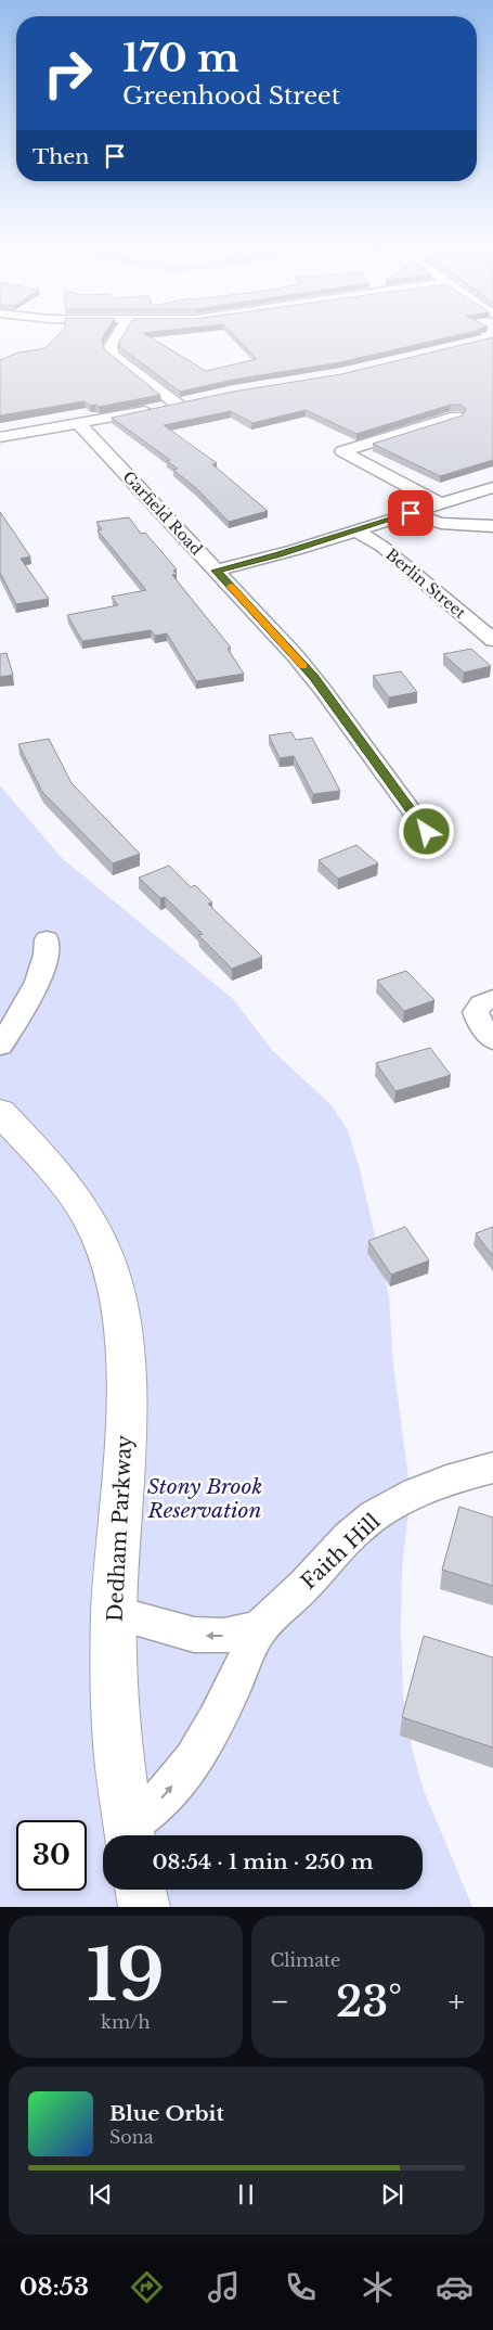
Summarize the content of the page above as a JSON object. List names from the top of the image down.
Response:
{
  "streets": {
    "main road": ["Dedham Parkway"],
    "street": ["Garfield Road", "Berlin Street", "Faith Hill"]
  },
  "crossings": [
    ["Dedham Parkway", "Faith Hill"]
  ],
  "one_way": ["Faith Hill"],
  "parks": ["Stony Brook Reservation"],
  "page": {
    "turn": ["170 m", "Greenhood Street"],
    "then": "Then",
    "limit": "30",
    "trip": "08:54 · 1 min · 250 m",
    "tile": [
      ["19", "km/h"],
      "Climate"
    ],
    "heat": ["−", "23°", "+"],
    "song": ["Blue Orbit", "Sona"],
    "tabs": "08:53"
  }
}
